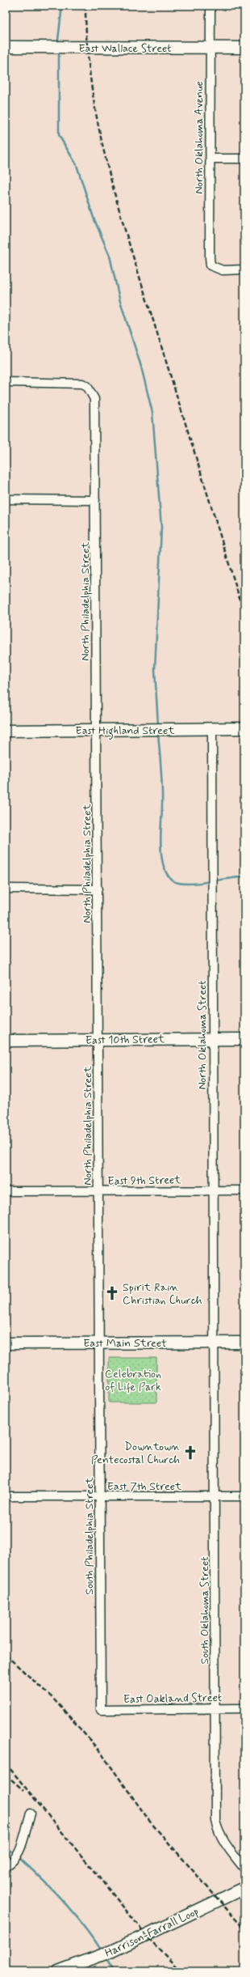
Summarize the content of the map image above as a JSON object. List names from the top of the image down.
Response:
{
  "streets": {
    "street": [
      "East Wallace Street",
      "North Oklahoma Avenue",
      "North Philadelphia Street",
      "East Highland Street",
      "North Oklahoma Street",
      "East 10th Street",
      "East 9th Street",
      "East Main Street",
      "East 7th Street",
      "South Philadelphia Street",
      "South Oklahoma Street",
      "East Oakland Street",
      "Harrison-Farrall Loop"
    ]
  },
  "crossings": [
    ["East Wallace Street", "North Oklahoma Avenue"],
    ["North Philadelphia Street", "East Highland Street"],
    ["North Philadelphia Street", "East 10th Street"],
    ["North Philadelphia Street", "East 9th Street"],
    ["North Philadelphia Street", "East Main Street"],
    ["North Philadelphia Street", "South Philadelphia Street"],
    ["East Highland Street", "North Oklahoma Street"],
    ["North Oklahoma Street", "East 10th Street"],
    ["North Oklahoma Street", "East 9th Street"],
    ["North Oklahoma Street", "East Main Street"],
    ["North Oklahoma Street", "South Oklahoma Street"],
    ["East Main Street", "South Philadelphia Street"],
    ["East Main Street", "South Oklahoma Street"],
    ["East 7th Street", "South Philadelphia Street"],
    ["East 7th Street", "South Oklahoma Street"],
    ["South Philadelphia Street", "East Oakland Street"],
    ["South Oklahoma Street", "East Oakland Street"]
  ],
  "parks": ["Celebration of Life Park"],
  "places": {
    "church": ["Spirit Rain Christian Church", "Downtown Pentecostal Church"]
  }
}
